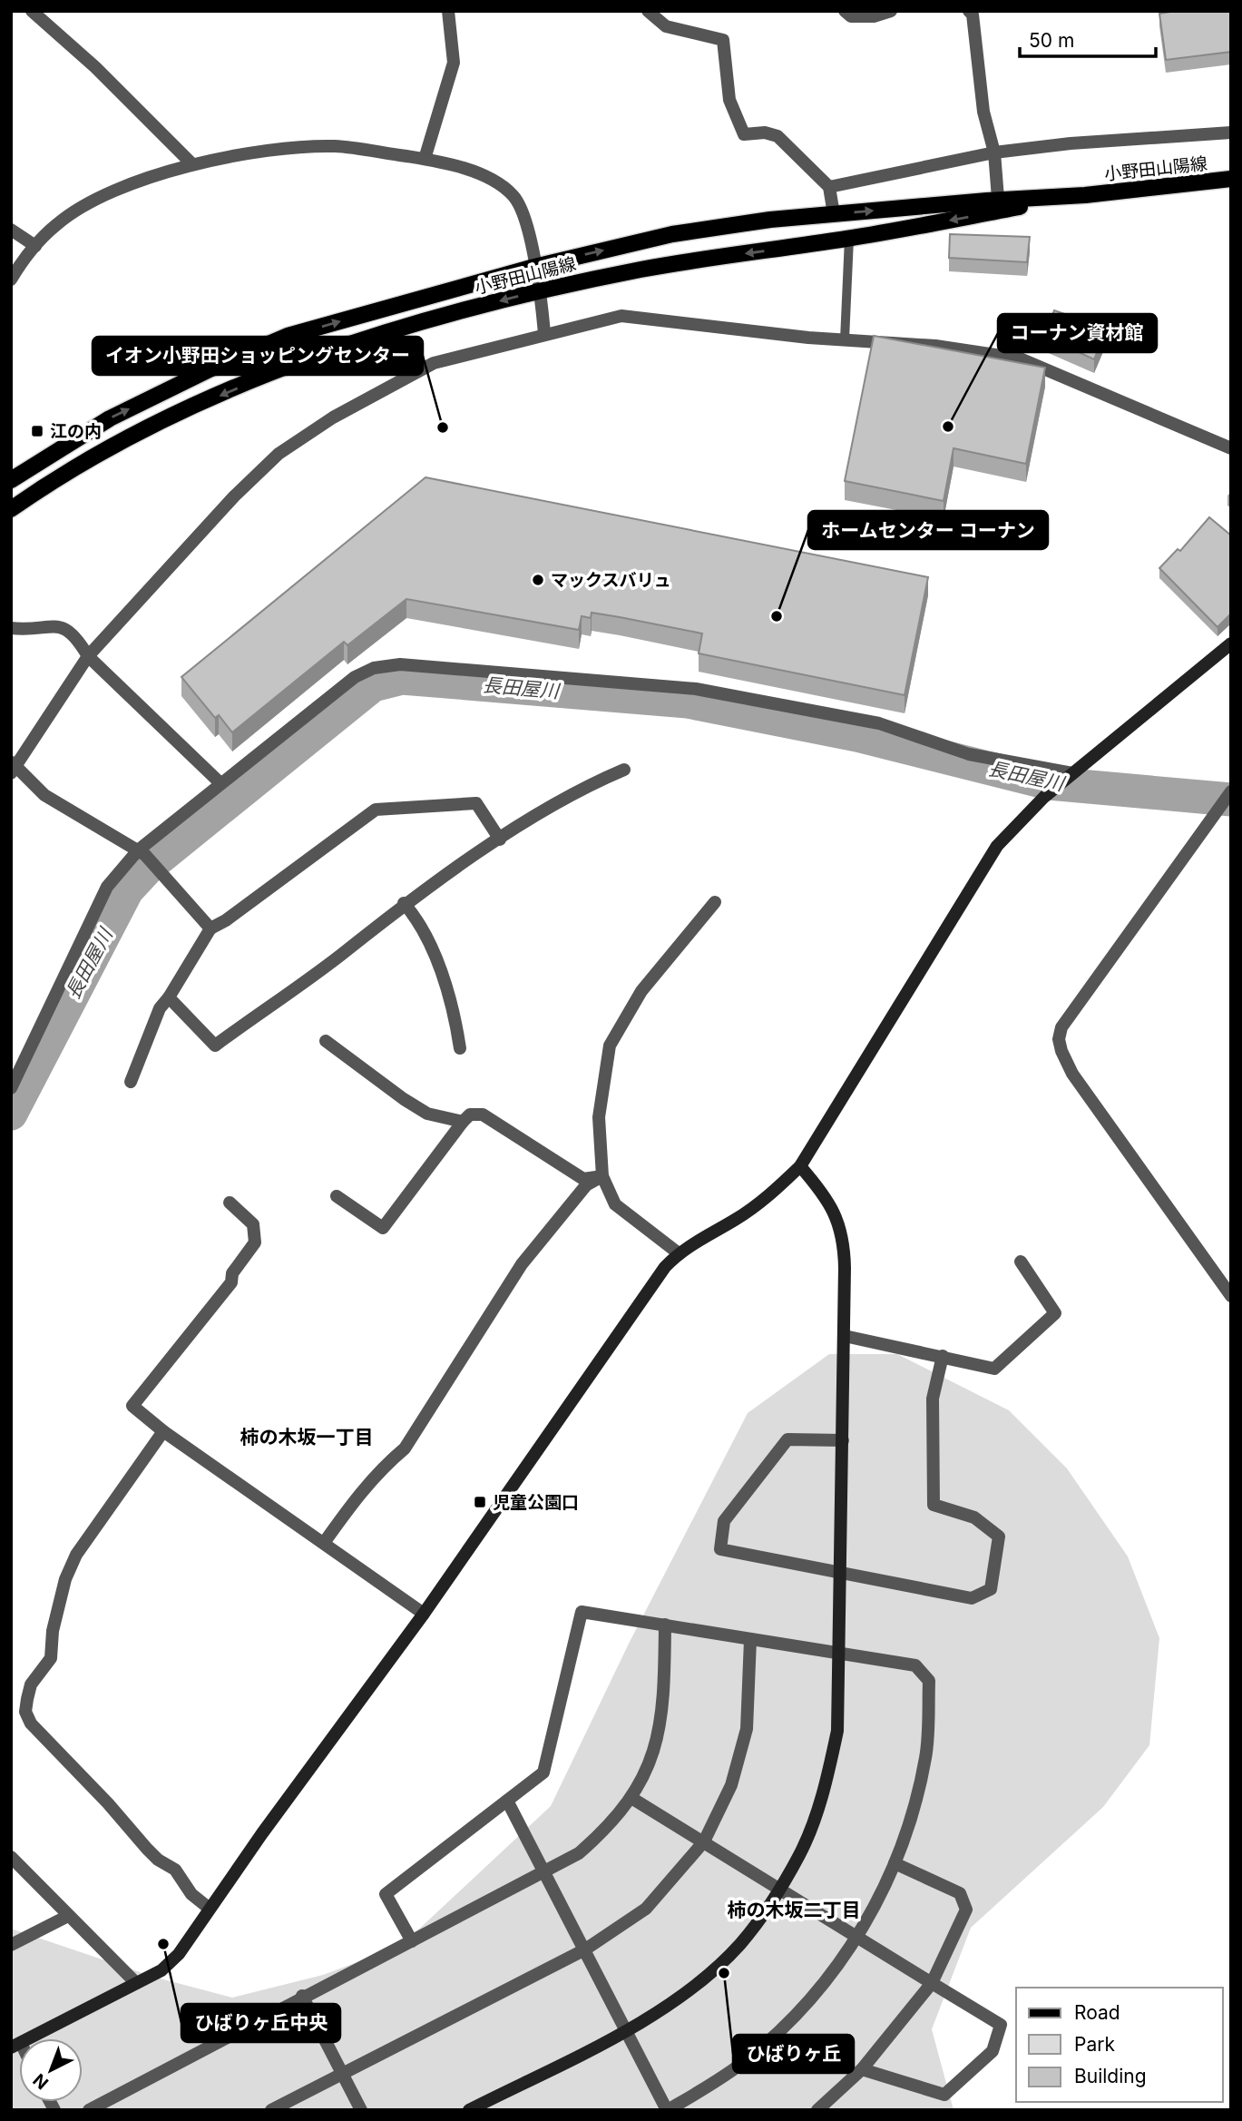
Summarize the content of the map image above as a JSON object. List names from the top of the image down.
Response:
{
  "streets": {
    "main road": ["小野田山陽線"]
  },
  "districts": ["柿の木坂一丁目", "柿の木坂二丁目"],
  "water": ["長田屋川"],
  "places": {
    "other": [
      "コーナン資材館",
      "イオン小野田ショッピングセンター",
      "マックスバリュ",
      "ホームセンター コーナン",
      "ひばりヶ丘中央",
      "ひばりヶ丘"
    ],
    "transit": ["江の内", "児童公園口"]
  },
  "legend": ["Road", "Park", "Building"],
  "scale_bar": "50 m",
  "north": "bottom left"
}
